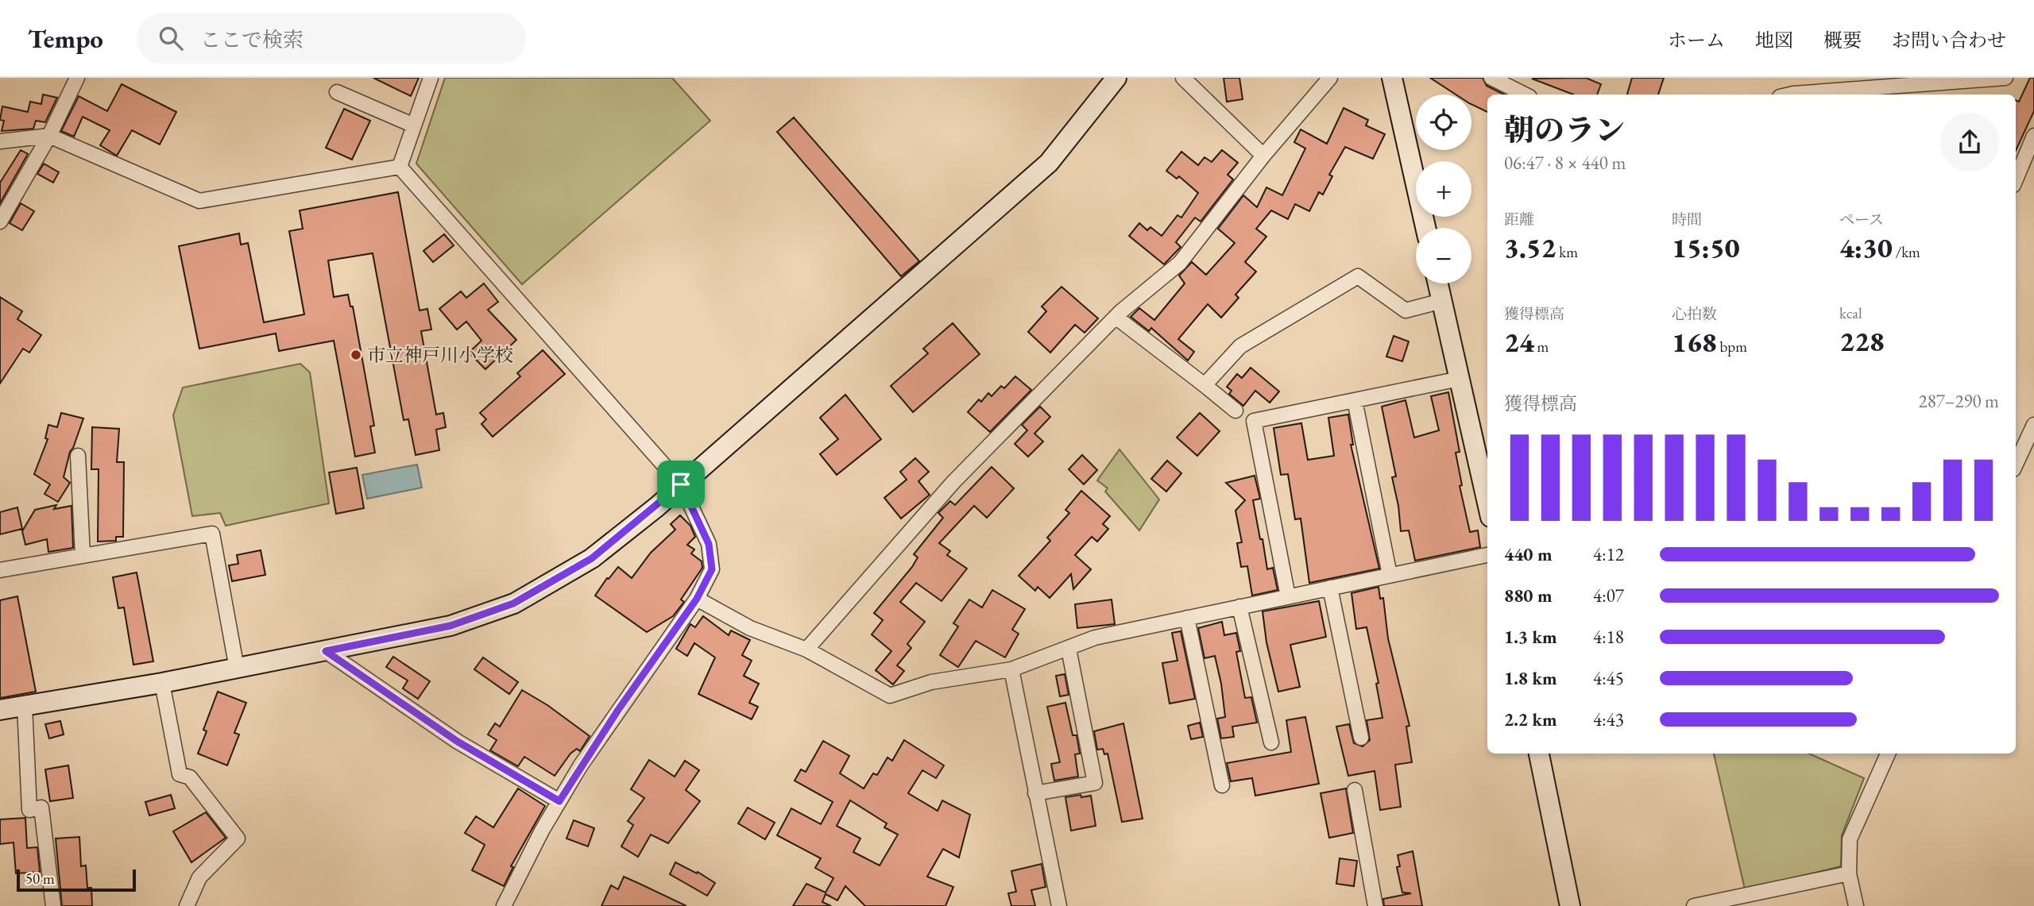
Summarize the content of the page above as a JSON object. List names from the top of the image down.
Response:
{
  "places": ["市立神戸川小学校"],
  "scale_bar": "50 m",
  "page": {
    "header": "Tempo",
    "search": "ここで検索",
    "nav": [
      "ホーム",
      "地図",
      "概要",
      "お問い合わせ"
    ],
    "map_buttons": ["+", "−"],
    "heading": ["朝のラン", "06:47 · 8 × 440 m"],
    "stats": [
      ["距離", "3.52 km"],
      ["時間", "15:50"],
      ["ペース", "4:30 /km"],
      ["獲得標高", "24 m"],
      ["心拍数", "168 bpm"],
      ["kcal", "228"]
    ],
    "chart": ["獲得標高", "287–290 m"],
    "list": [
      {
        "name": "440 m",
        "note": "4:12"
      },
      {
        "name": "880 m",
        "note": "4:07"
      },
      {
        "name": "1.3 km",
        "note": "4:18"
      },
      {
        "name": "1.8 km",
        "note": "4:45"
      },
      {
        "name": "2.2 km",
        "note": "4:43"
      }
    ],
    "scale": "50 m"
  }
}
